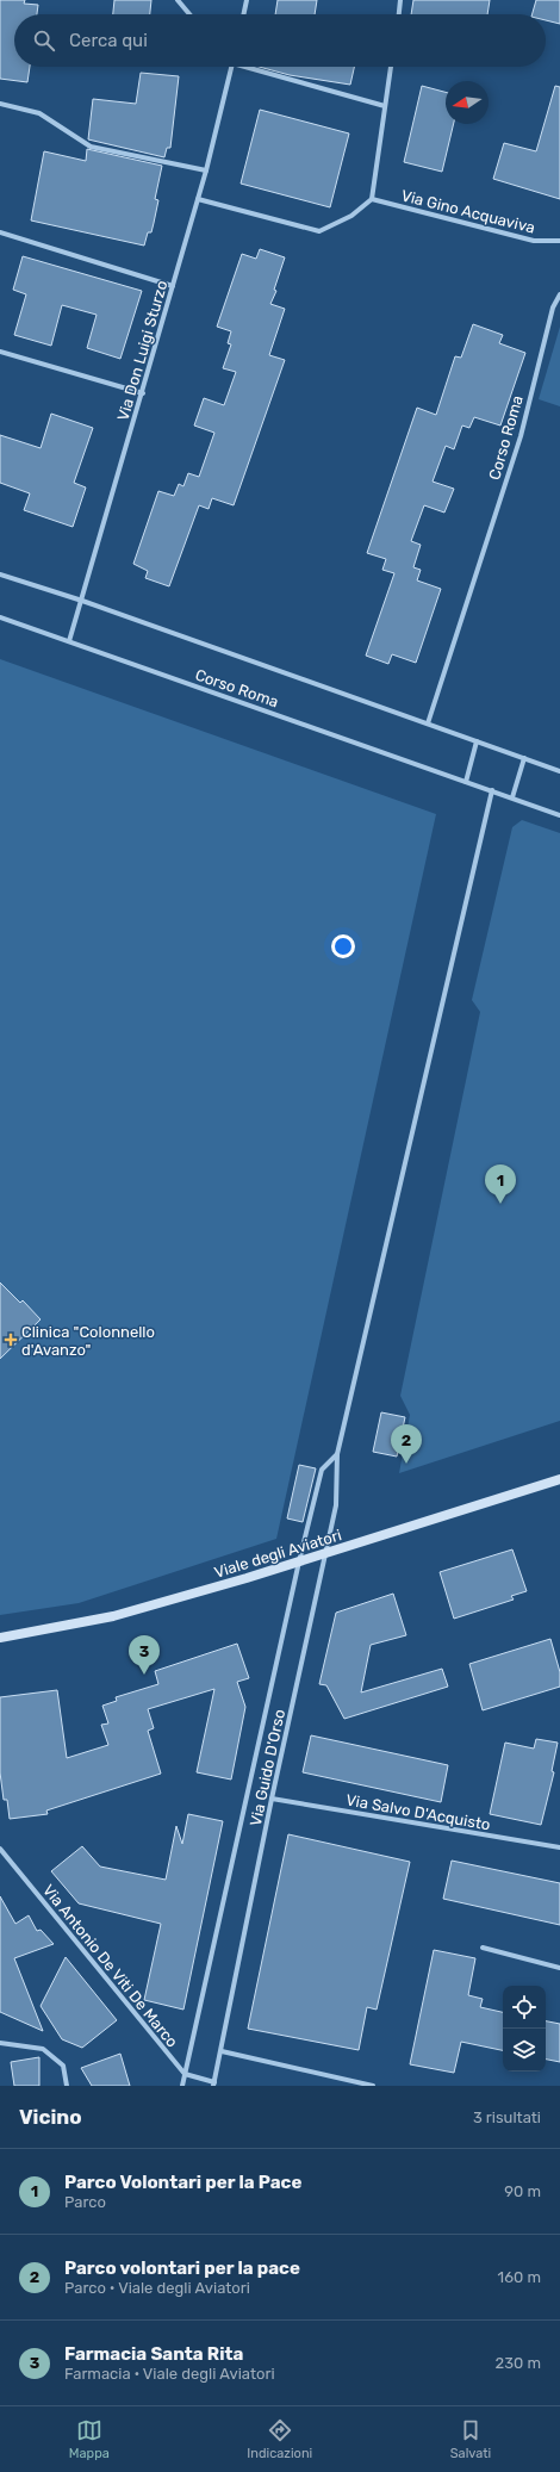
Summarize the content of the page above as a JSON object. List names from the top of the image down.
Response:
{
  "streets": {
    "main road": ["Viale degli Aviatori"],
    "street": [
      "Via Gino Acquaviva",
      "Via Don Luigi Sturzo",
      "Corso Roma",
      "Via Guido D'Orso",
      "Via Salvo D'Acquisto",
      "Via Antonio De Viti De Marco"
    ]
  },
  "crossings": [
    ["Via Don Luigi Sturzo", "Corso Roma"],
    ["Corso Roma", "Via Guido D'Orso"],
    ["Viale degli Aviatori", "Via Guido D'Orso"],
    ["Via Guido D'Orso", "Via Salvo D'Acquisto"],
    ["Via Guido D'Orso", "Via Antonio De Viti De Marco"]
  ],
  "places": {
    "health": ["Clinica \"Colonnello d'Avanzo\""]
  },
  "north": "left",
  "page": {
    "search": "Cerca qui",
    "pins": ["1", "2", "3"],
    "heading": ["Vicino", "3 risultati"],
    "list": [
      {
        "mark": "1",
        "name": "Parco Volontari per la Pace",
        "note": "Parco",
        "value": "90 m"
      },
      {
        "mark": "2",
        "name": "Parco volontari per la pace",
        "note": "Parco · Viale degli Aviatori",
        "value": "160 m"
      },
      {
        "mark": "3",
        "name": "Farmacia Santa Rita",
        "note": "Farmacia · Viale degli Aviatori",
        "value": "230 m"
      }
    ],
    "nav": ["Mappa", "Indicazioni", "Salvati"]
  }
}
